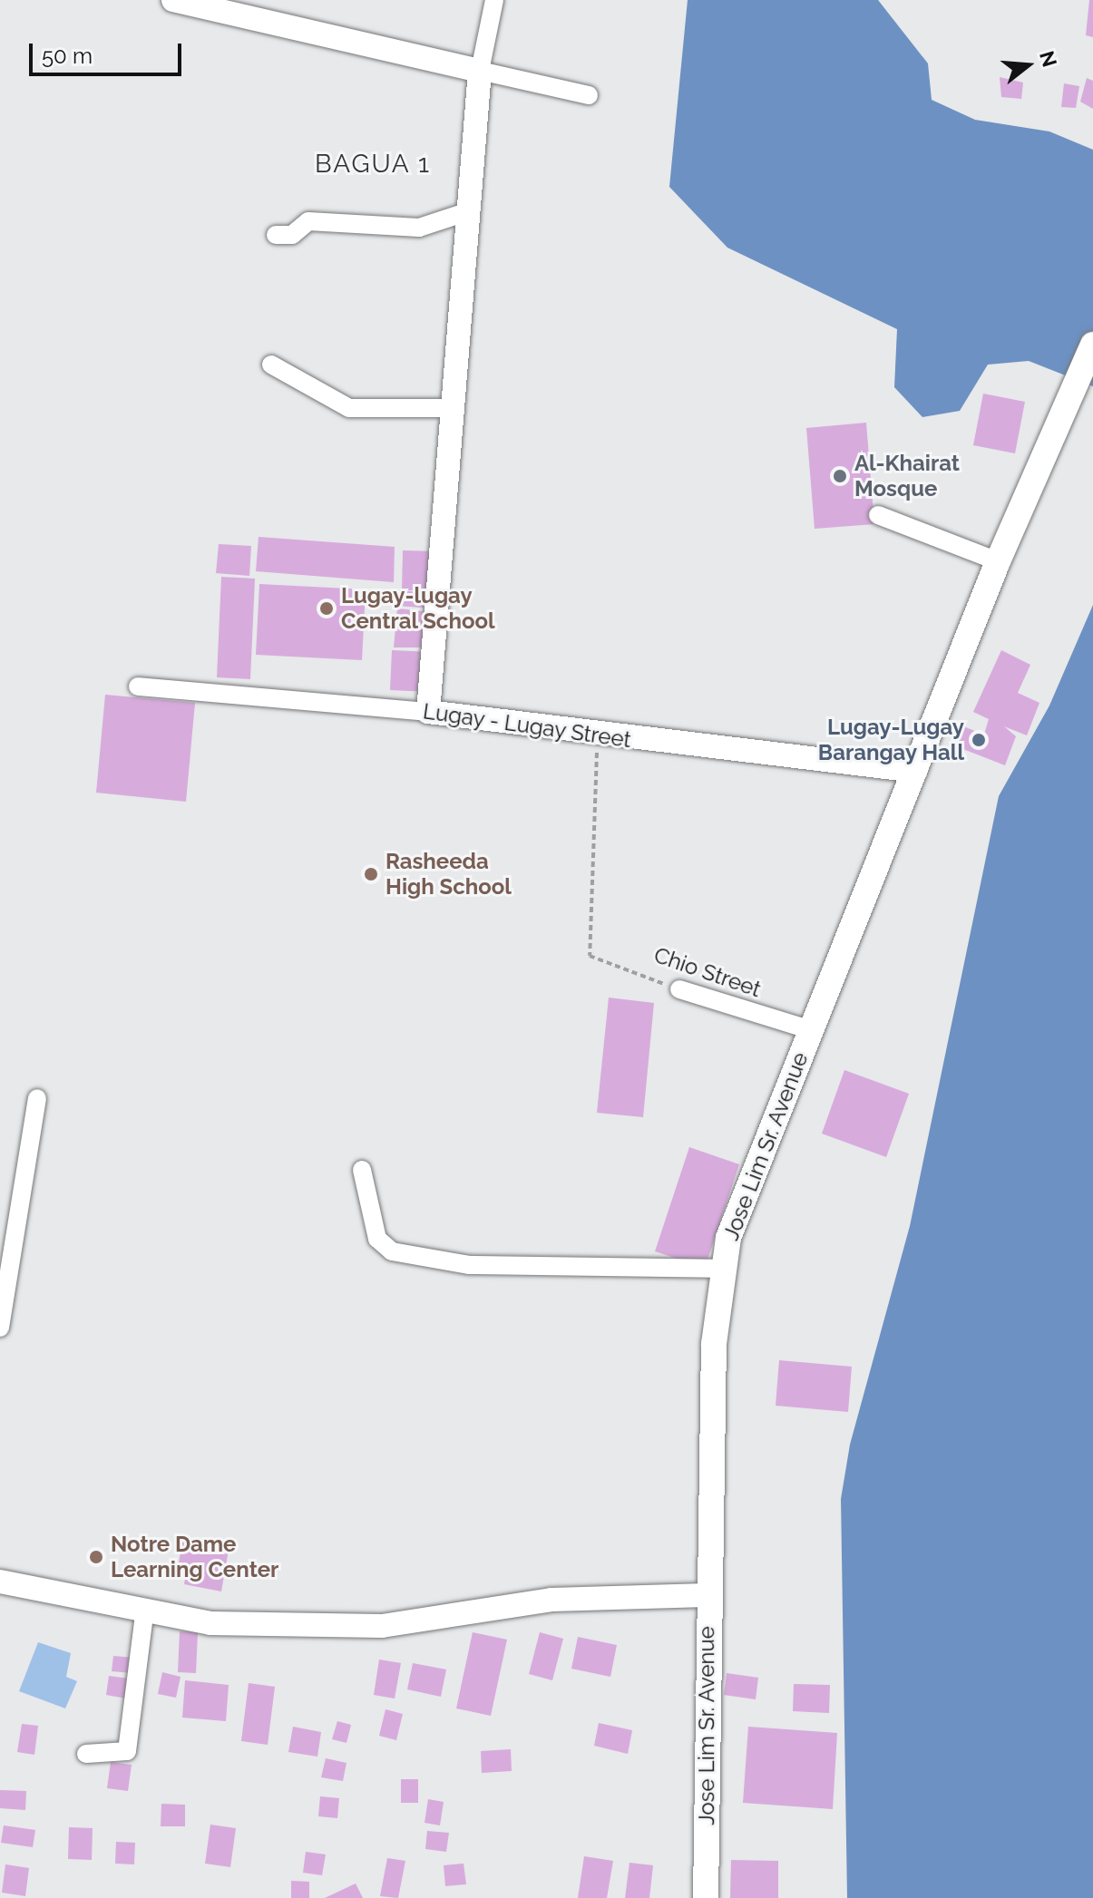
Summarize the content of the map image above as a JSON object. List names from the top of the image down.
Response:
{
  "streets": {
    "main road": ["Jose Lim Sr. Avenue"],
    "street": ["Lugay - Lugay Street", "Chio Street"]
  },
  "crossings": [
    ["Lugay - Lugay Street", "Chio Street"],
    ["Lugay - Lugay Street", "Jose Lim Sr. Avenue"],
    ["Chio Street", "Jose Lim Sr. Avenue"]
  ],
  "districts": ["BAGUA 1"],
  "places": [
    "Al-Khairat Mosque",
    "Lugay-lugay Central School",
    "Lugay-Lugay Barangay Hall",
    "Rasheeda High School",
    "Notre Dame Learning Center"
  ],
  "scale_bar": "50 m",
  "north": "right"
}
